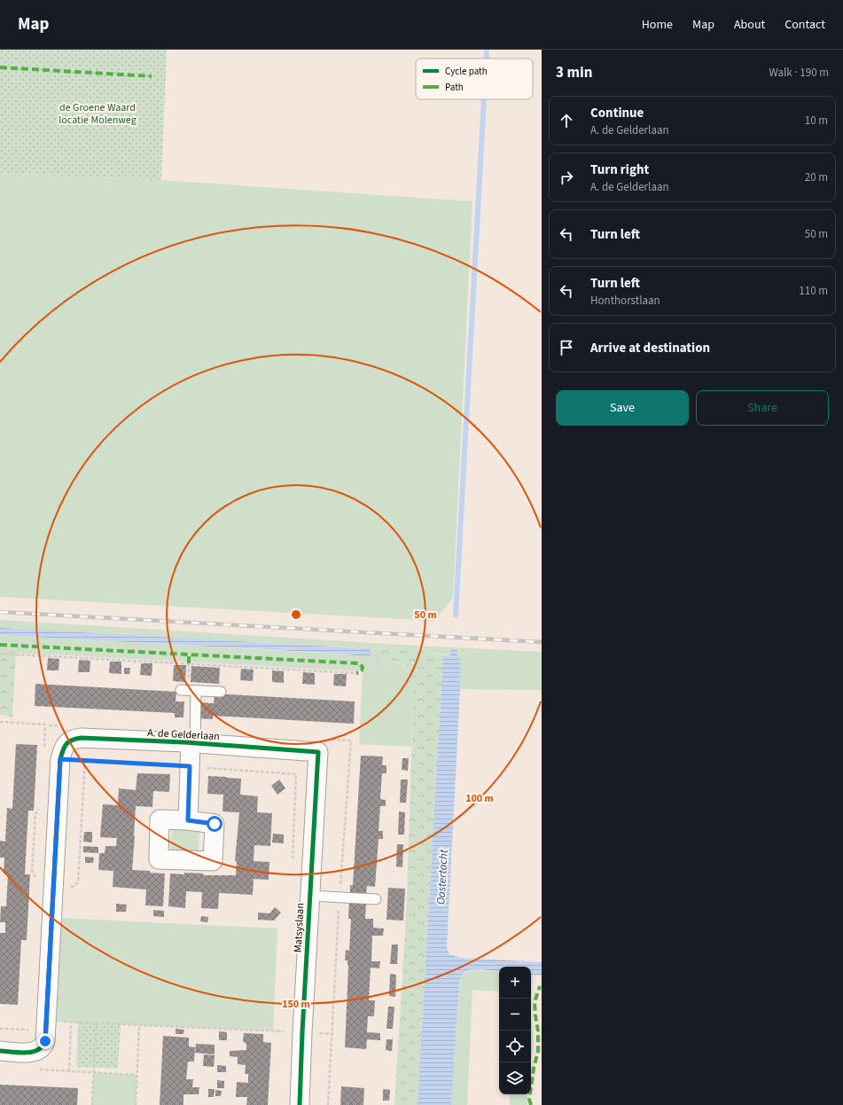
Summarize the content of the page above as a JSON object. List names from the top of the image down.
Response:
{
  "streets": {
    "street": ["A. de Gelderlaan", "Matsyslaan"]
  },
  "crossings": [
    ["A. de Gelderlaan", "Matsyslaan"]
  ],
  "water": ["Oostertocht"],
  "parks": ["de Groene Waard locatie Molenweg"],
  "legend": ["Cycle path", "Path"],
  "page": {
    "header": "Map",
    "nav": [
      "Home",
      "Map",
      "About",
      "Contact"
    ],
    "heading": ["3 min", "Walk · 190 m"],
    "list": [
      ["Continue", "A. de Gelderlaan", "10 m"],
      ["Turn right", "A. de Gelderlaan", "20 m"],
      ["Turn left", "50 m"],
      ["Turn left", "Honthorstlaan", "110 m"],
      "Arrive at destination"
    ],
    "buttons": ["Save", "Share"],
    "map_buttons": ["+", "−"]
  },
  "rings": ["50 m", "100 m", "150 m"]
}
